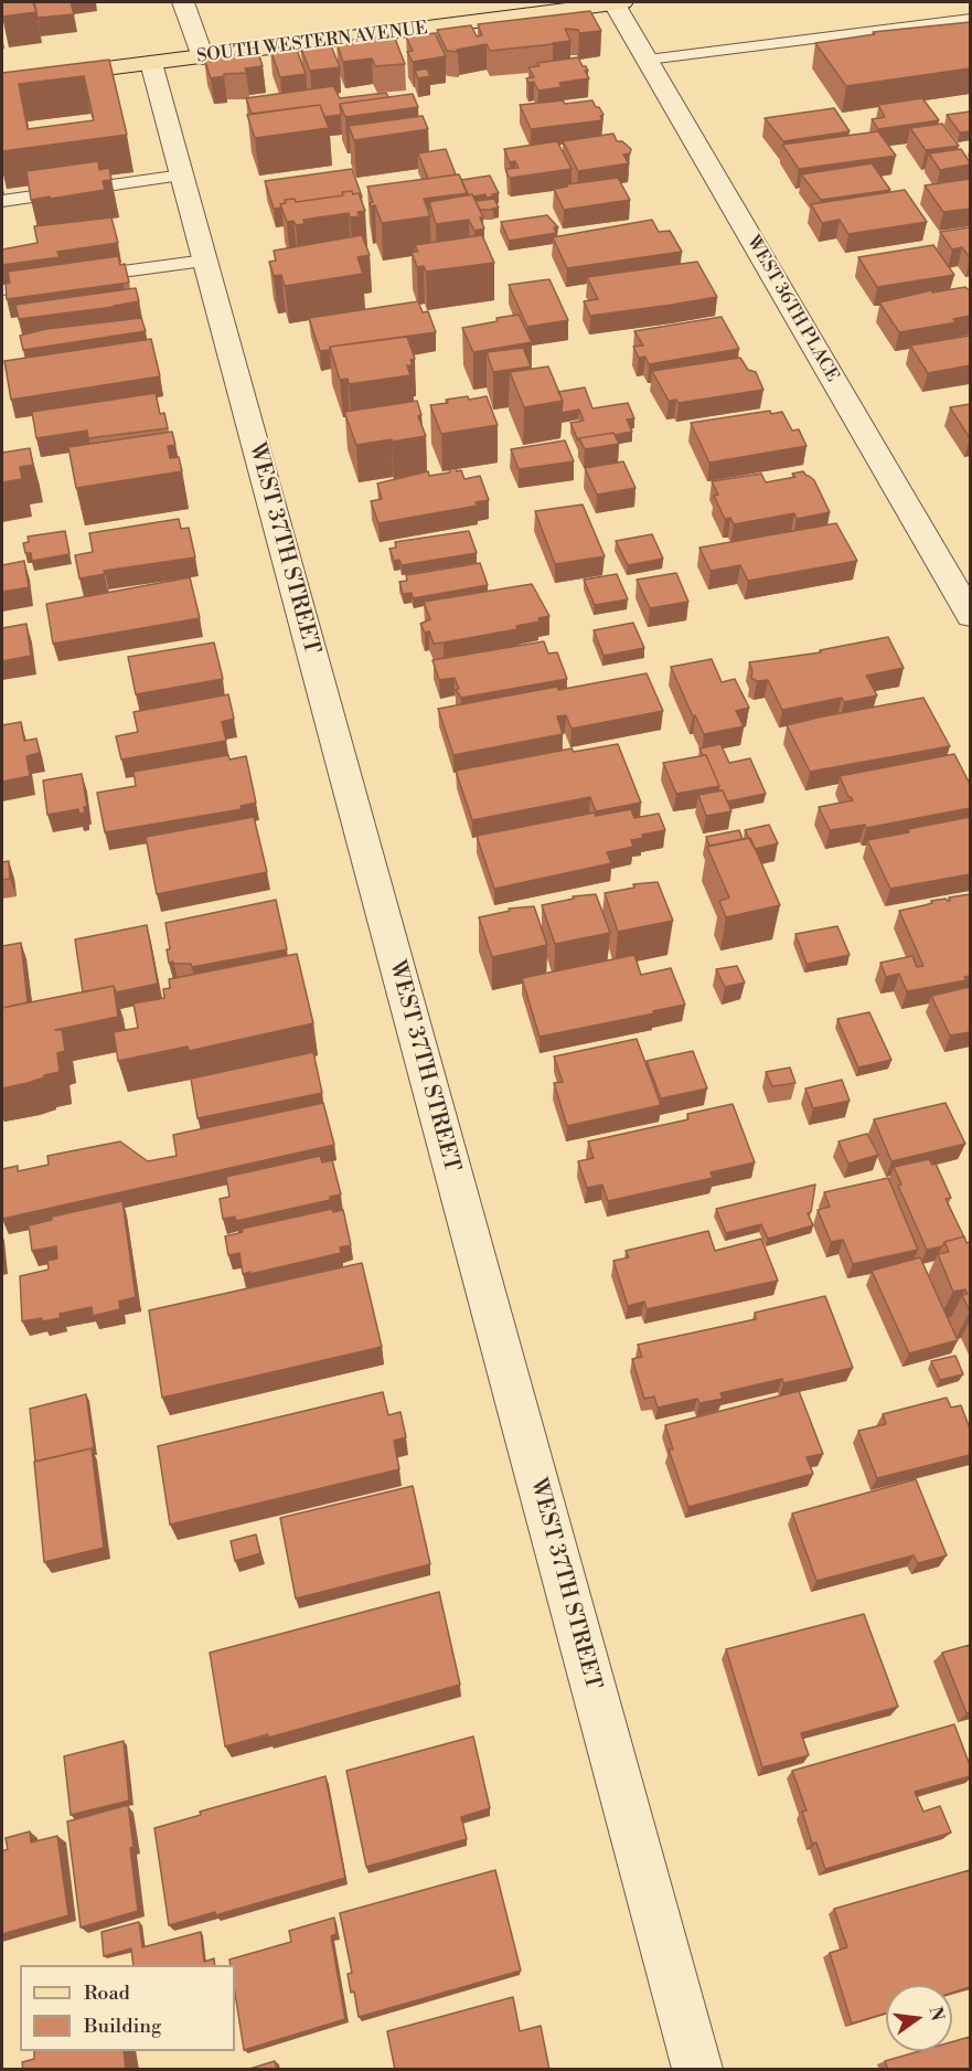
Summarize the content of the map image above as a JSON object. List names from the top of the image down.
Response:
{
  "streets": {
    "main road": ["SOUTH WESTERN AVENUE"],
    "street": ["WEST 36TH PLACE", "WEST 37TH STREET"]
  },
  "crossings": [
    ["SOUTH WESTERN AVENUE", "WEST 36TH PLACE"],
    ["SOUTH WESTERN AVENUE", "WEST 37TH STREET"]
  ],
  "legend": ["Road", "Building"],
  "north": "right"
}
